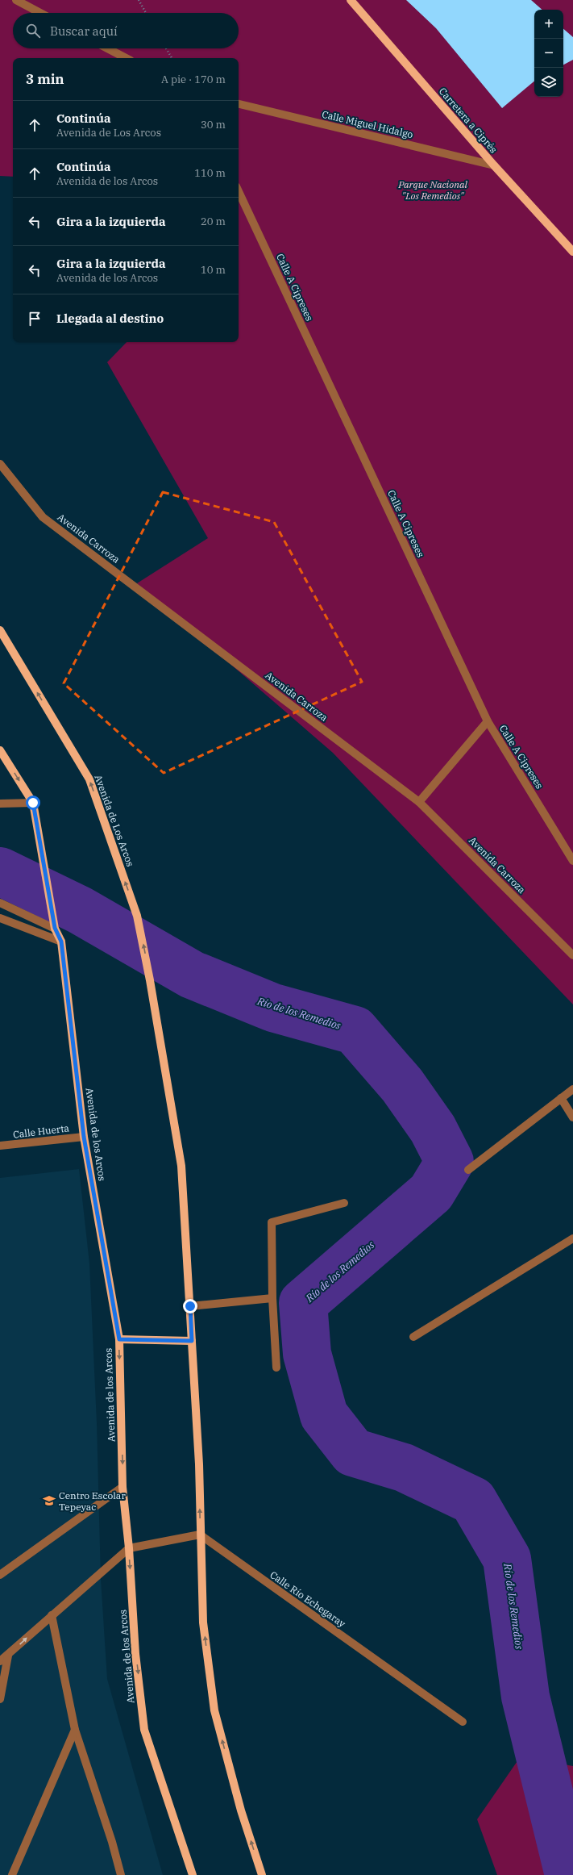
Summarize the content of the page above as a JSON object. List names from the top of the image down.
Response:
{
  "streets": {
    "main road": ["Carretera a Ciprés", "Avenida de Los Arcos", "Avenida de los Arcos"],
    "street": [
      "Calle Miguel Hidalgo",
      "Calle A Cipreses",
      "Avenida Carroza",
      "Calle Huerta",
      "Calle Río Echegaray"
    ]
  },
  "crossings": [
    ["Carretera a Ciprés", "Calle Miguel Hidalgo"],
    ["Calle Huerta", "Avenida de los Arcos"]
  ],
  "one_way": ["Avenida de Los Arcos"],
  "water": ["Río de los Remedios"],
  "parks": ["Parque Nacional \"Los Remedios\""],
  "places": {
    "school or university": ["Centro Escolar Tepeyac"]
  },
  "page": {
    "map_buttons": ["+", "−"],
    "search": "Buscar aquí",
    "heading": ["3 min", "A pie · 170 m"],
    "list": [
      ["Continúa", "Avenida de Los Arcos", "30 m"],
      ["Continúa", "Avenida de los Arcos", "110 m"],
      ["Gira a la izquierda", "20 m"],
      ["Gira a la izquierda", "Avenida de los Arcos", "10 m"],
      "Llegada al destino"
    ]
  }
}
